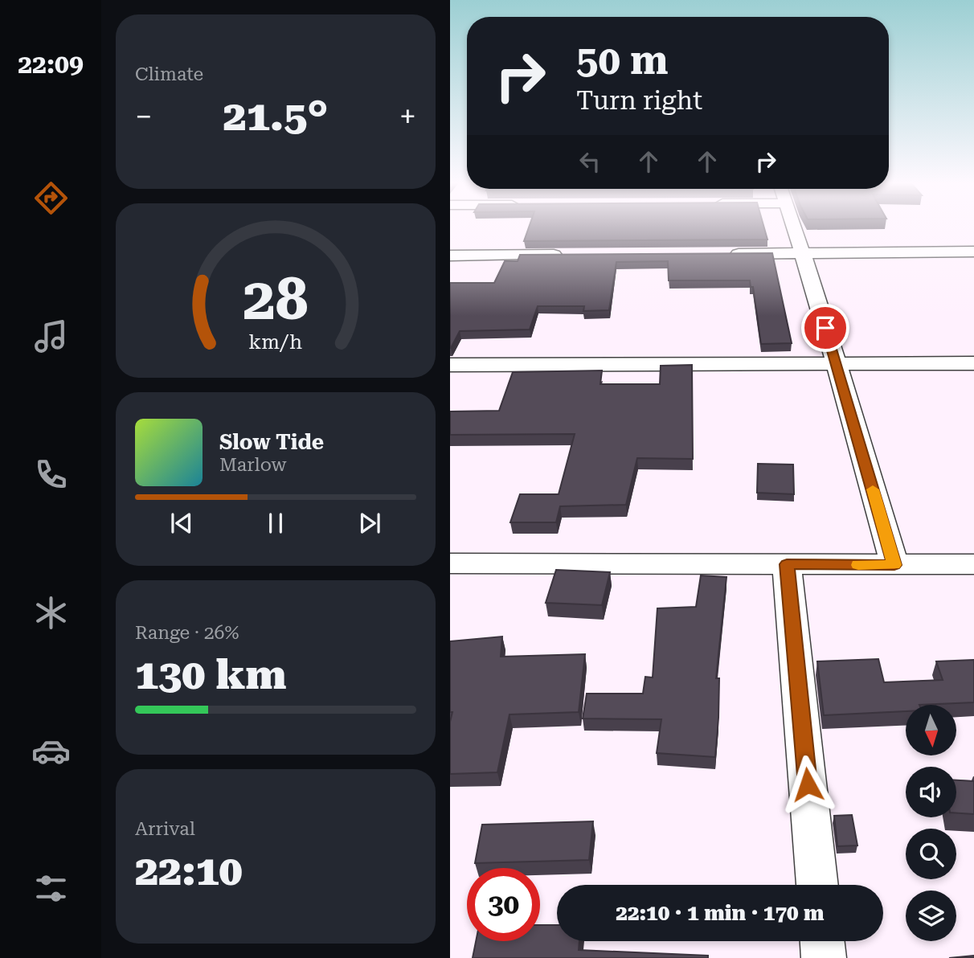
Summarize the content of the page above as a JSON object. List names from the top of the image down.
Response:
{
  "north": "bottom",
  "page": {
    "tabs": "22:09",
    "tile": [
      "Climate",
      ["Range · 26%", "130 km"],
      ["Arrival", "22:10"]
    ],
    "turn": ["50 m", "Turn right"],
    "heat": ["−", "21.5°", "+"],
    "song": ["Slow Tide", "Marlow"],
    "limit": "30",
    "trip": "22:10 · 1 min · 170 m",
    "gauge": ["28", "km/h"]
  }
}
